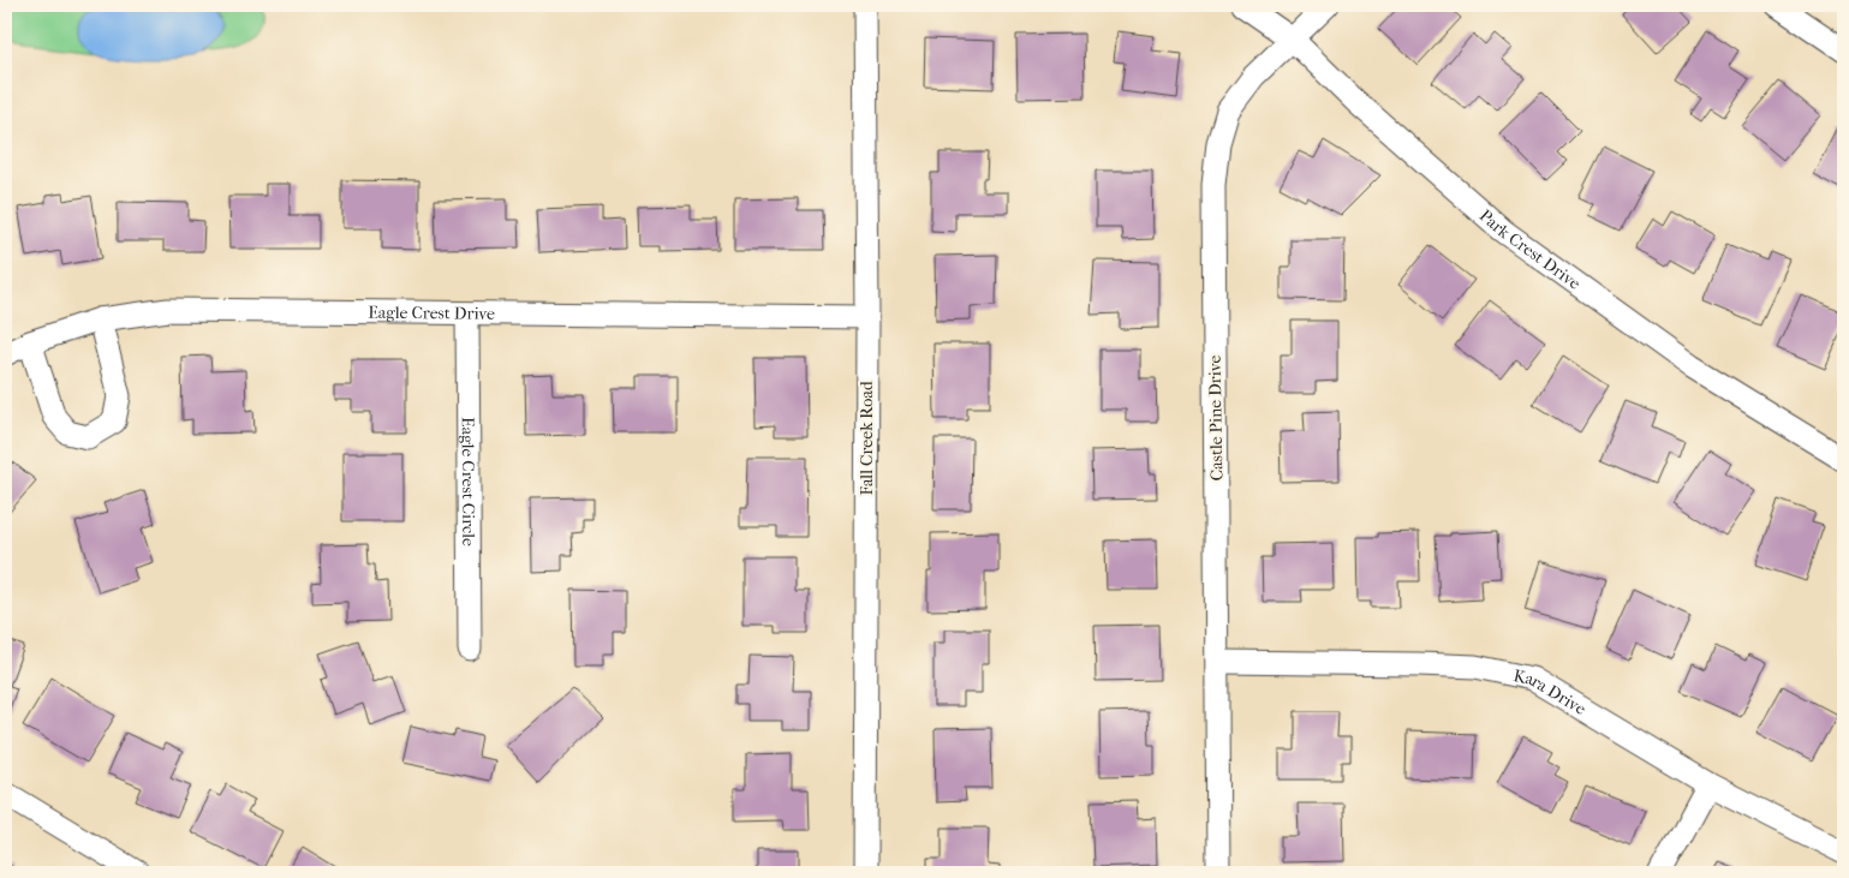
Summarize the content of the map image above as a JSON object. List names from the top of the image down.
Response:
{
  "streets": {
    "street": [
      "Park Crest Drive",
      "Eagle Crest Drive",
      "Castle Pine Drive",
      "Fall Creek Road",
      "Eagle Crest Circle",
      "Kara Drive"
    ]
  },
  "crossings": [
    ["Park Crest Drive", "Castle Pine Drive"],
    ["Eagle Crest Drive", "Fall Creek Road"],
    ["Eagle Crest Drive", "Eagle Crest Circle"],
    ["Castle Pine Drive", "Kara Drive"]
  ]
}
